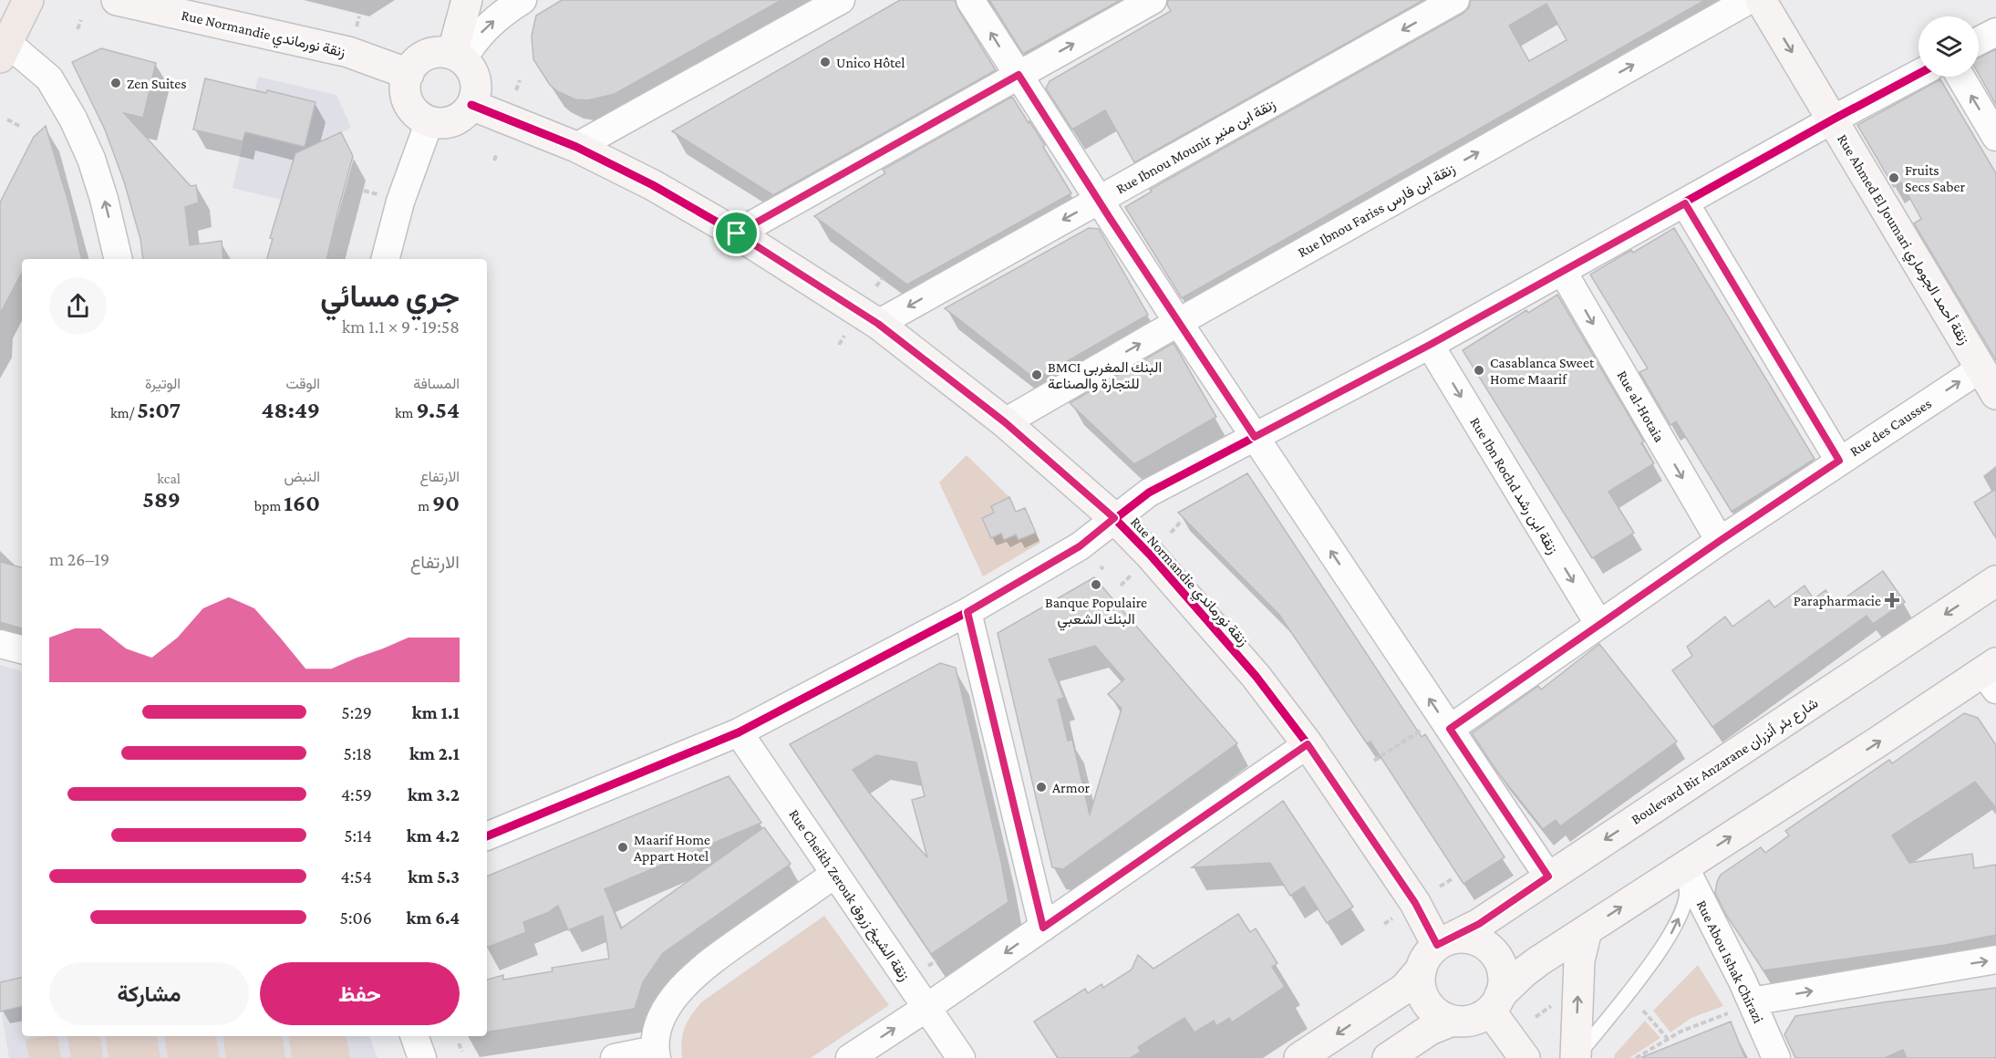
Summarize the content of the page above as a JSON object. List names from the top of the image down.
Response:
{
  "streets": {
    "street": [
      "Rue Normandie زنقة نورماندي",
      "Rue Ibnou Mounir زنقة ابن منير",
      "Rue Ibnou Fariss زنقة ابن فارس",
      "Rue Ahmed El Joumari زنقة أحمد الجوماري",
      "Rue al-Hotaia",
      "Rue des Causses",
      "Rue Ibn Rochd زنقة ابن رشد",
      "Boulevard Bir Anzarane شارع بئر أنزران",
      "Rue Cheikh Zerouk زنقة الشيخ زروق",
      "Rue Abou Ishak Chirazi"
    ]
  },
  "crossings": [
    ["Rue Normandie زنقة نورماندي", "Rue Ibnou Mounir زنقة ابن منير"],
    ["Rue Normandie زنقة نورماندي", "Rue Ibnou Fariss زنقة ابن فارس"],
    ["Rue Normandie زنقة نورماندي", "Boulevard Bir Anzarane شارع بئر أنزران"],
    ["Rue Ahmed El Joumari زنقة أحمد الجوماري", "Rue des Causses"],
    ["Rue al-Hotaia", "Rue des Causses"],
    ["Rue des Causses", "Rue Ibn Rochd زنقة ابن رشد"]
  ],
  "places": {
    "other": [
      "Unico Hôtel",
      "Zen Suites",
      "Fruits Secs Saber",
      "Casablanca Sweet Home Maarif",
      "BMCI البنك المغربي للتجارة والصناعة",
      "Banque Populaire البنك الشعبي",
      "Armor",
      "Maarif Home Appart Hotel"
    ],
    "health": ["Parapharmacie"]
  },
  "page": {
    "heading": ["جري مسائي", "19:58 · 9 × 1.1 km"],
    "stats": [
      ["المسافة", "9.54 km"],
      ["الوقت", "48:49"],
      ["الوتيرة", "5:07 /km"],
      ["الارتفاع", "90 m"],
      ["النبض", "160 bpm"],
      ["kcal", "589"]
    ],
    "chart": ["الارتفاع", "19–26 m"],
    "list": [
      {
        "name": "1.1 km",
        "note": "5:29"
      },
      {
        "name": "2.1 km",
        "note": "5:18"
      },
      {
        "name": "3.2 km",
        "note": "4:59"
      },
      {
        "name": "4.2 km",
        "note": "5:14"
      },
      {
        "name": "5.3 km",
        "note": "4:54"
      },
      {
        "name": "6.4 km",
        "note": "5:06"
      }
    ],
    "buttons": ["حفظ", "مشاركة"]
  }
}
